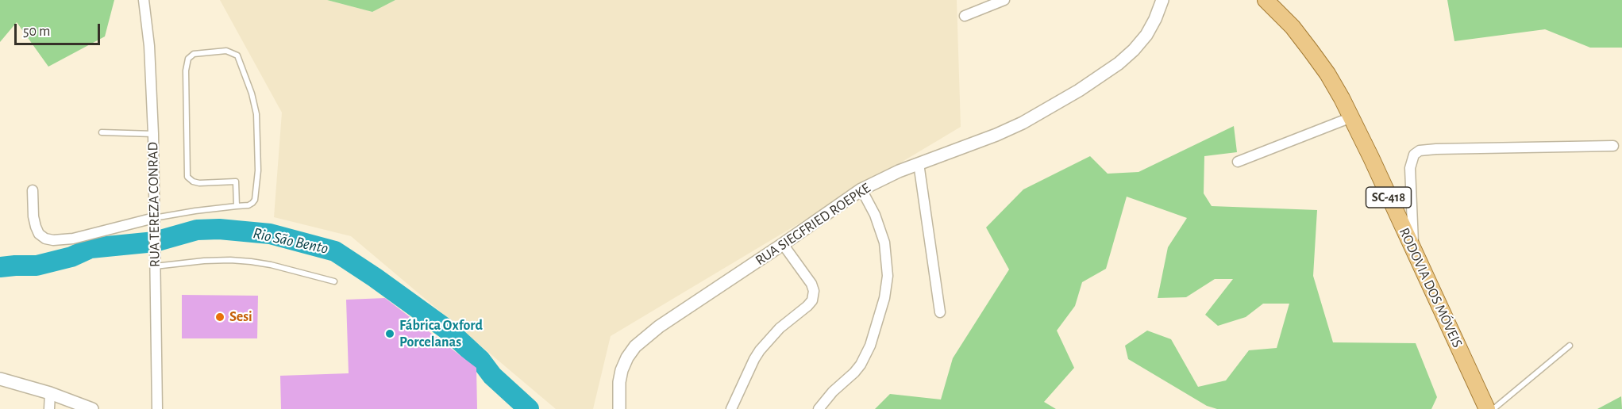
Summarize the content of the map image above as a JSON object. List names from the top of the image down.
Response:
{
  "streets": {
    "main road": ["SC-418", "RODOVIA DOS MÓVEIS"],
    "street": ["RUA TEREZA CONRAD", "RUA SIEGFRIED ROEPKE"]
  },
  "water": ["Rio São Bento"],
  "places": ["Sesi", "Fábrica Oxford Porcelanas"],
  "scale_bar": "50 m"
}
